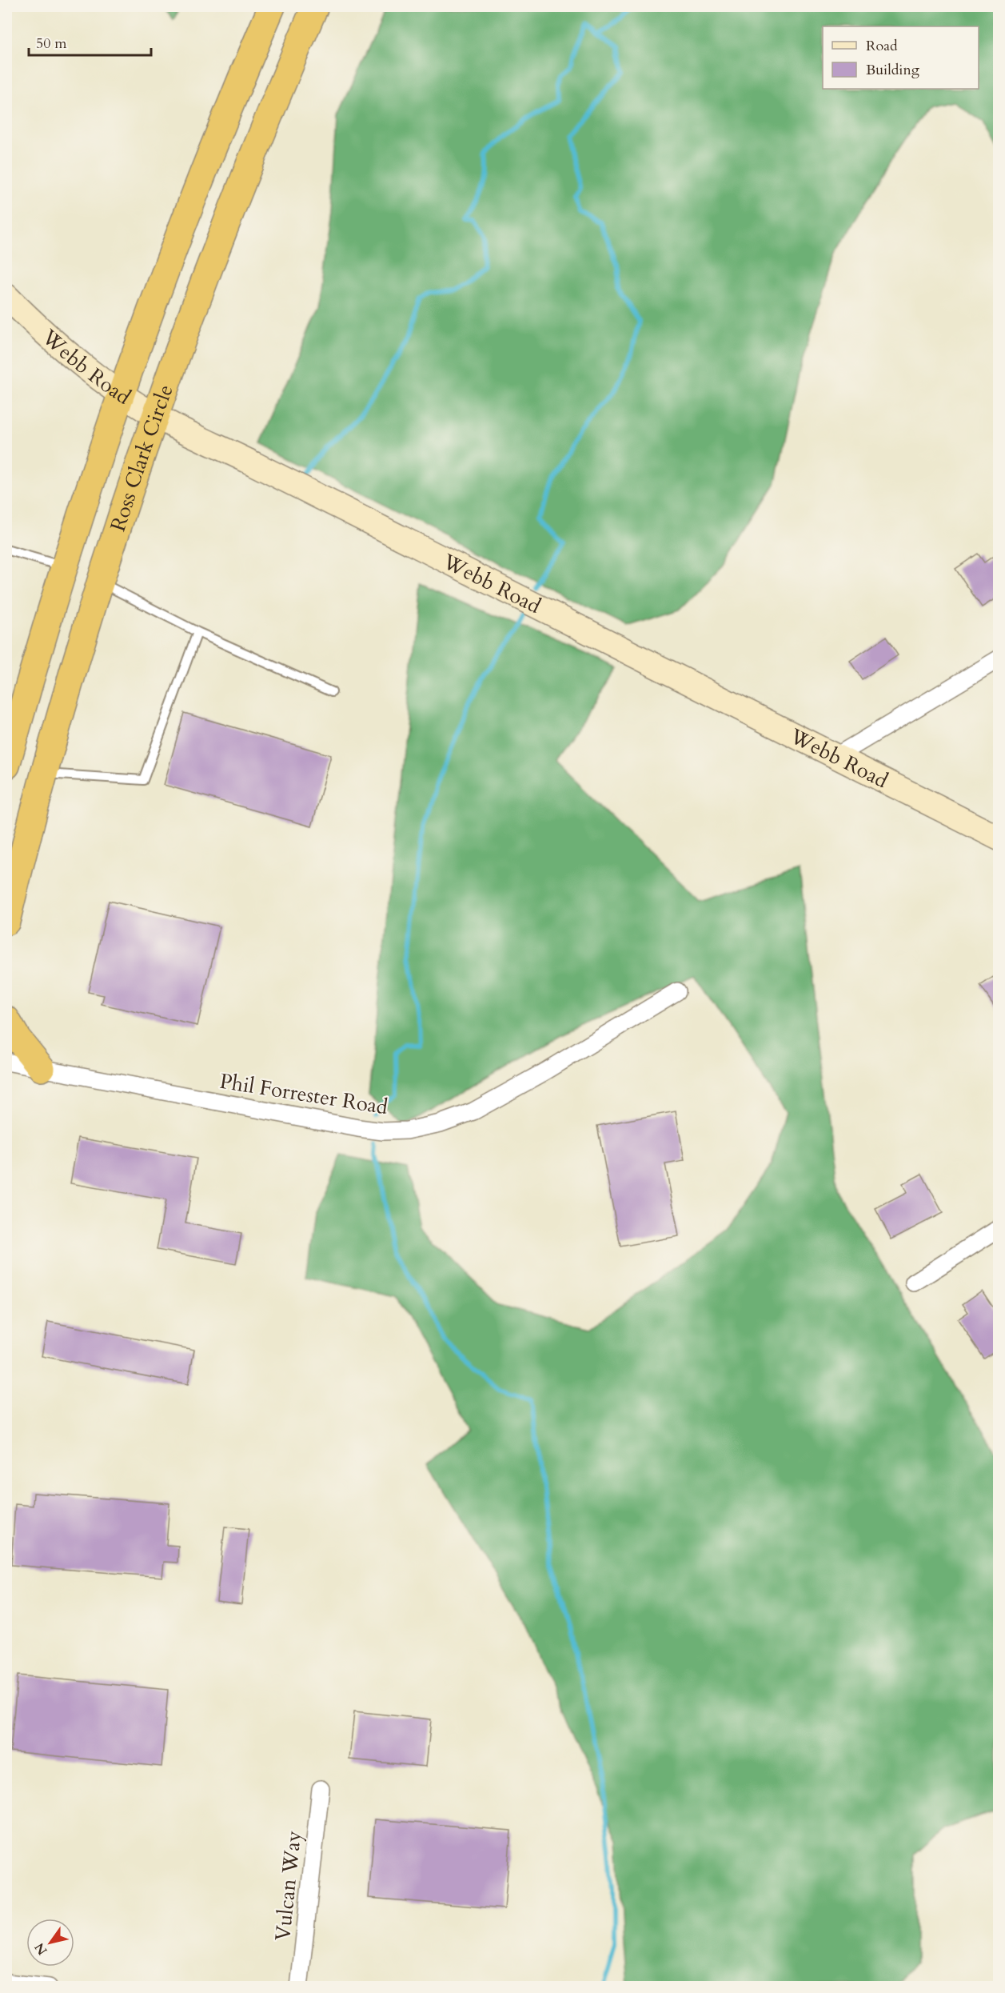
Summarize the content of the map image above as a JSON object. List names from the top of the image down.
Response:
{
  "streets": {
    "highway": ["Ross Clark Circle"],
    "street": ["Webb Road", "Phil Forrester Road", "Vulcan Way"]
  },
  "crossings": [
    ["Webb Road", "Ross Clark Circle"]
  ],
  "legend": ["Road", "Building"],
  "scale_bar": "50 m",
  "north": "bottom left"
}
